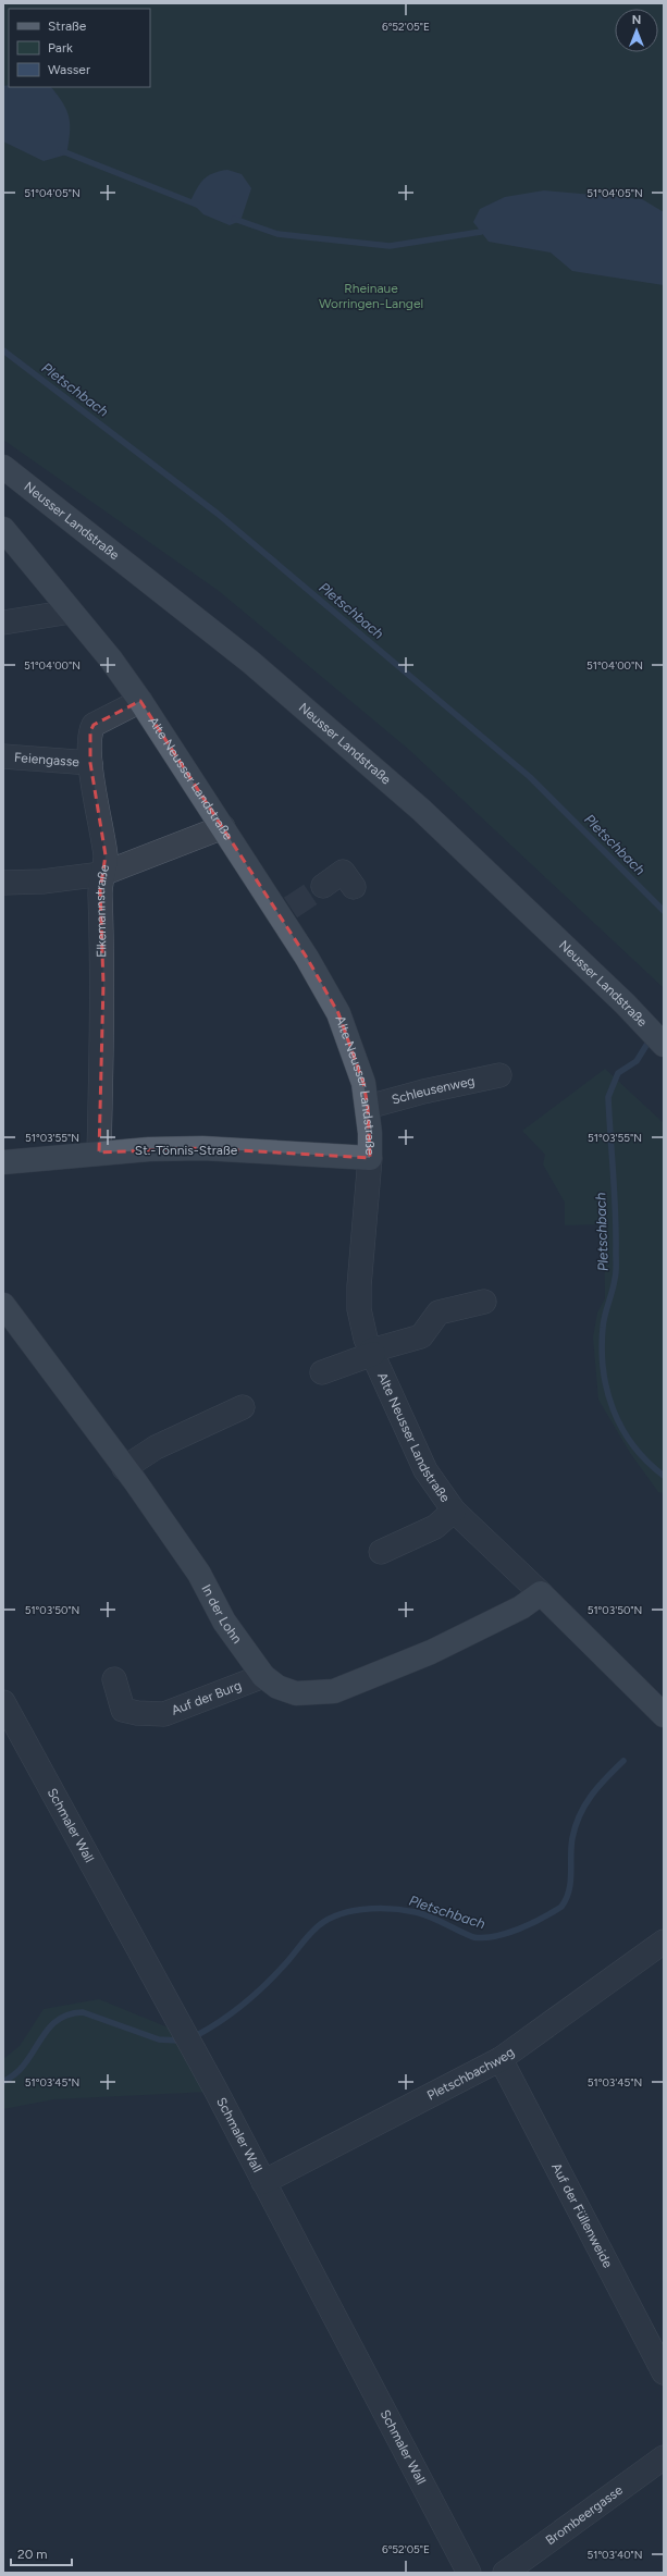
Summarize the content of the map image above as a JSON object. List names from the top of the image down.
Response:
{
  "streets": {
    "main road": [
      "Neusser Landstraße",
      "Alte Neusser Landstraße",
      "St.-Tönnis-Straße",
      "In der Lohn"
    ],
    "street": [
      "Feiengasse",
      "Elkemannstraße",
      "Schleusenweg",
      "Auf der Burg",
      "Schmaler Wall",
      "Pletschbachweg",
      "Auf der Füllenweide",
      "Brombeergasse"
    ]
  },
  "crossings": [
    ["Feiengasse", "Elkemannstraße"],
    ["Alte Neusser Landstraße", "Elkemannstraße"],
    ["Alte Neusser Landstraße", "Schleusenweg"],
    ["Alte Neusser Landstraße", "St.-Tönnis-Straße"],
    ["Alte Neusser Landstraße", "In der Lohn"],
    ["Elkemannstraße", "St.-Tönnis-Straße"],
    ["In der Lohn", "Auf der Burg"],
    ["Schmaler Wall", "Pletschbachweg"],
    ["Pletschbachweg", "Auf der Füllenweide"]
  ],
  "water": ["Pletschbach"],
  "parks": ["Rheinaue Worringen-Langel"],
  "legend": ["Straße", "Park", "Wasser"],
  "scale_bar": "20 m",
  "north": "top",
  "coordinates": [
    "6°52'05\"E",
    "51°04'05\"N",
    "51°04'00\"N",
    "51°03'55\"N",
    "51°03'50\"N",
    "51°03'45\"N",
    "51°03'40\"N"
  ]
}
